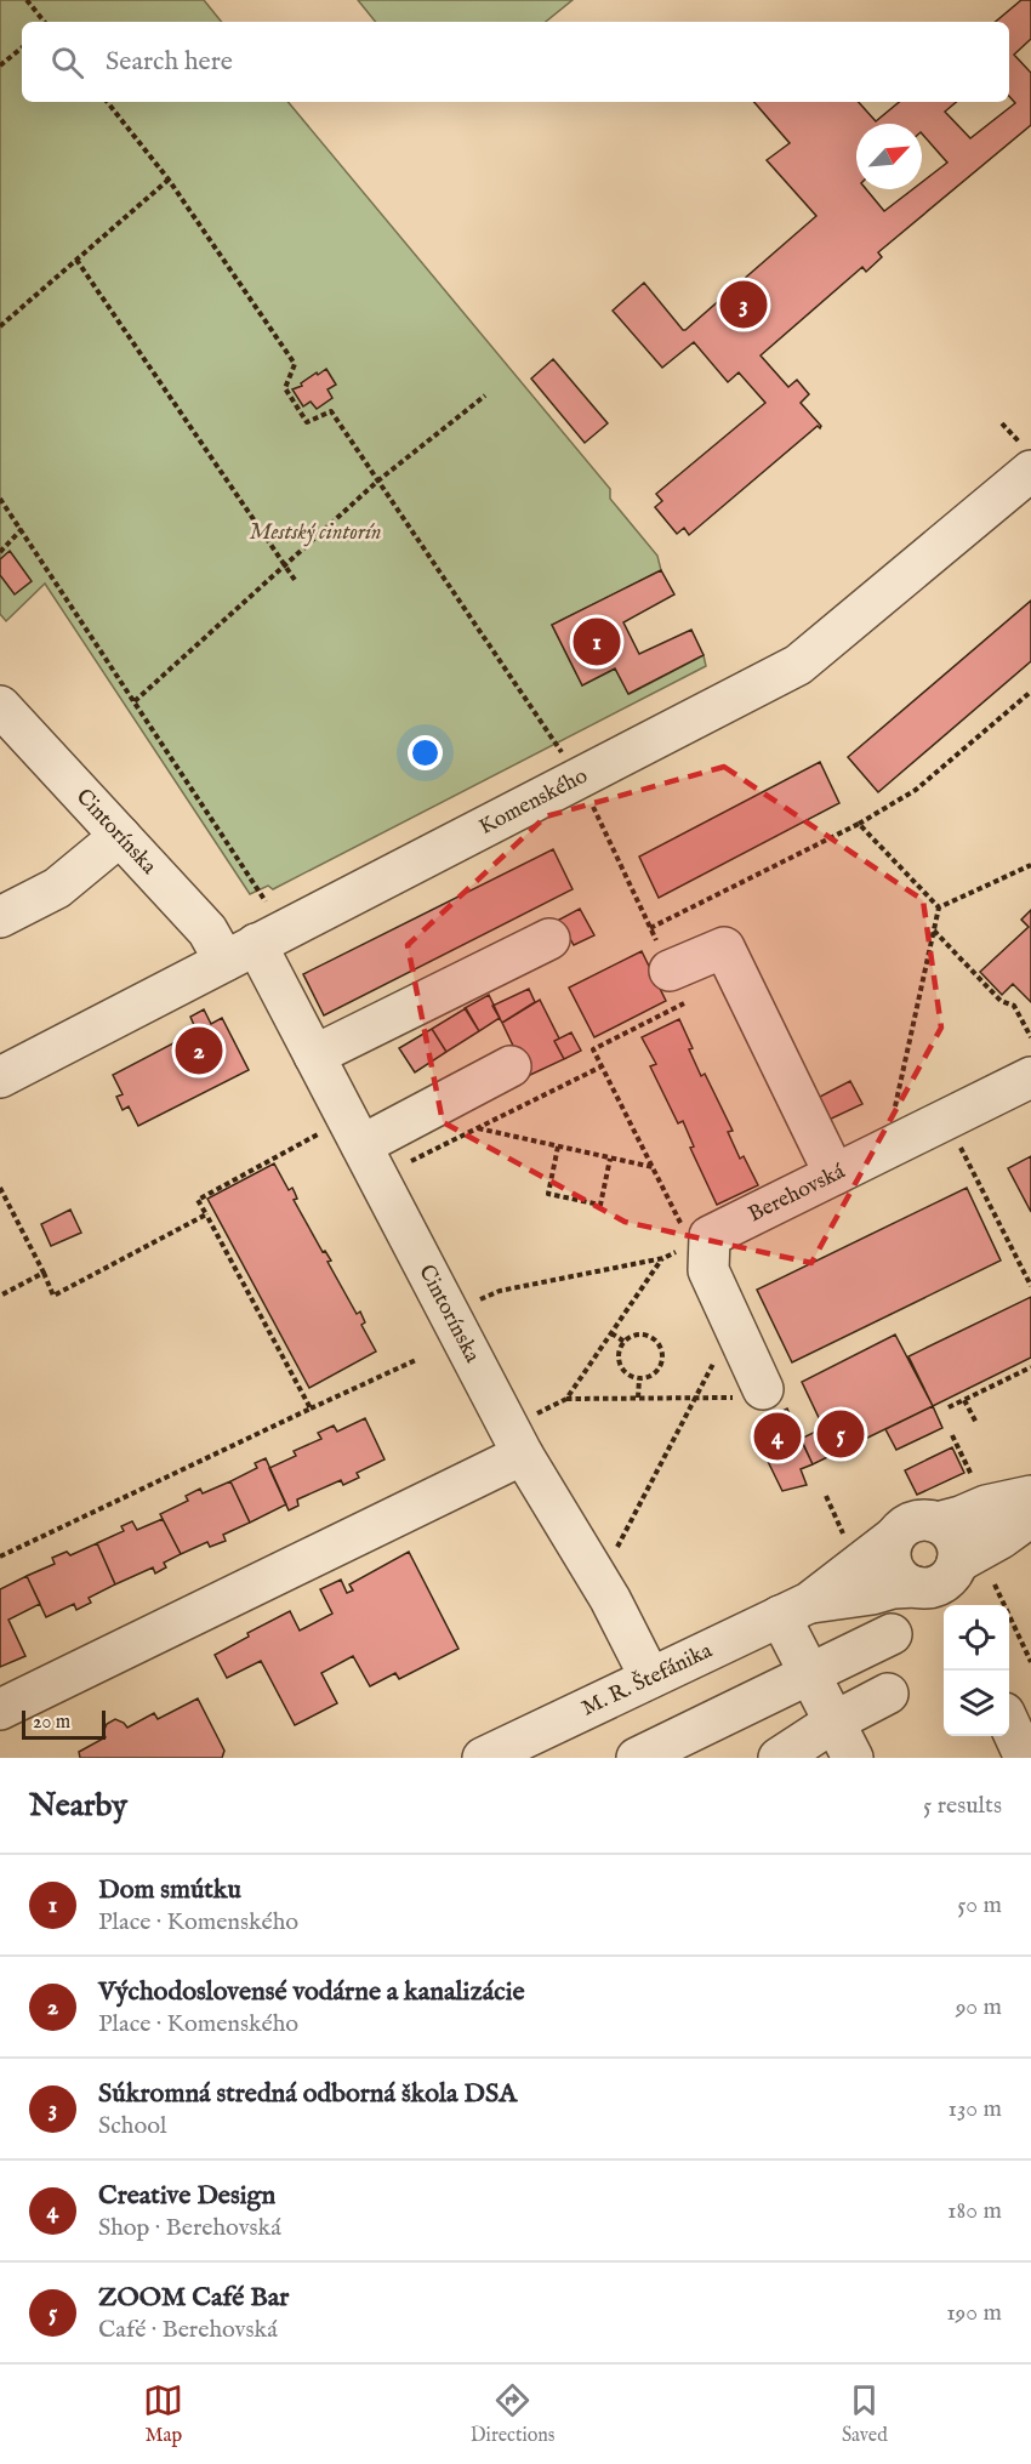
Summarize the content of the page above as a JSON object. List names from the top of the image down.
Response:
{
  "streets": {
    "street": [
      "Komenského",
      "Cintorínska",
      "Berehovská",
      "M. R. Štefánika"
    ]
  },
  "crossings": [
    ["Komenského", "Cintorínska"],
    ["Cintorínska", "M. R. Štefánika"]
  ],
  "parks": ["Mestský cintorín"],
  "scale_bar": "20 m",
  "north": "top right",
  "page": {
    "search": "Search here",
    "pins": [
      "3",
      "1",
      "2",
      "5",
      "4"
    ],
    "scale": "20 m",
    "heading": ["Nearby", "5 results"],
    "list": [
      {
        "mark": "1",
        "name": "Dom smútku",
        "note": "Place · Komenského",
        "value": "50 m"
      },
      {
        "mark": "2",
        "name": "Východoslovensé vodárne a kanalizácie",
        "note": "Place · Komenského",
        "value": "90 m"
      },
      {
        "mark": "3",
        "name": "Súkromná stredná odborná škola DSA",
        "note": "School",
        "value": "130 m"
      },
      {
        "mark": "4",
        "name": "Creative Design",
        "note": "Shop · Berehovská",
        "value": "180 m"
      },
      {
        "mark": "5",
        "name": "ZOOM Café Bar",
        "note": "Café · Berehovská",
        "value": "190 m"
      }
    ],
    "nav": ["Map", "Directions", "Saved"]
  }
}
